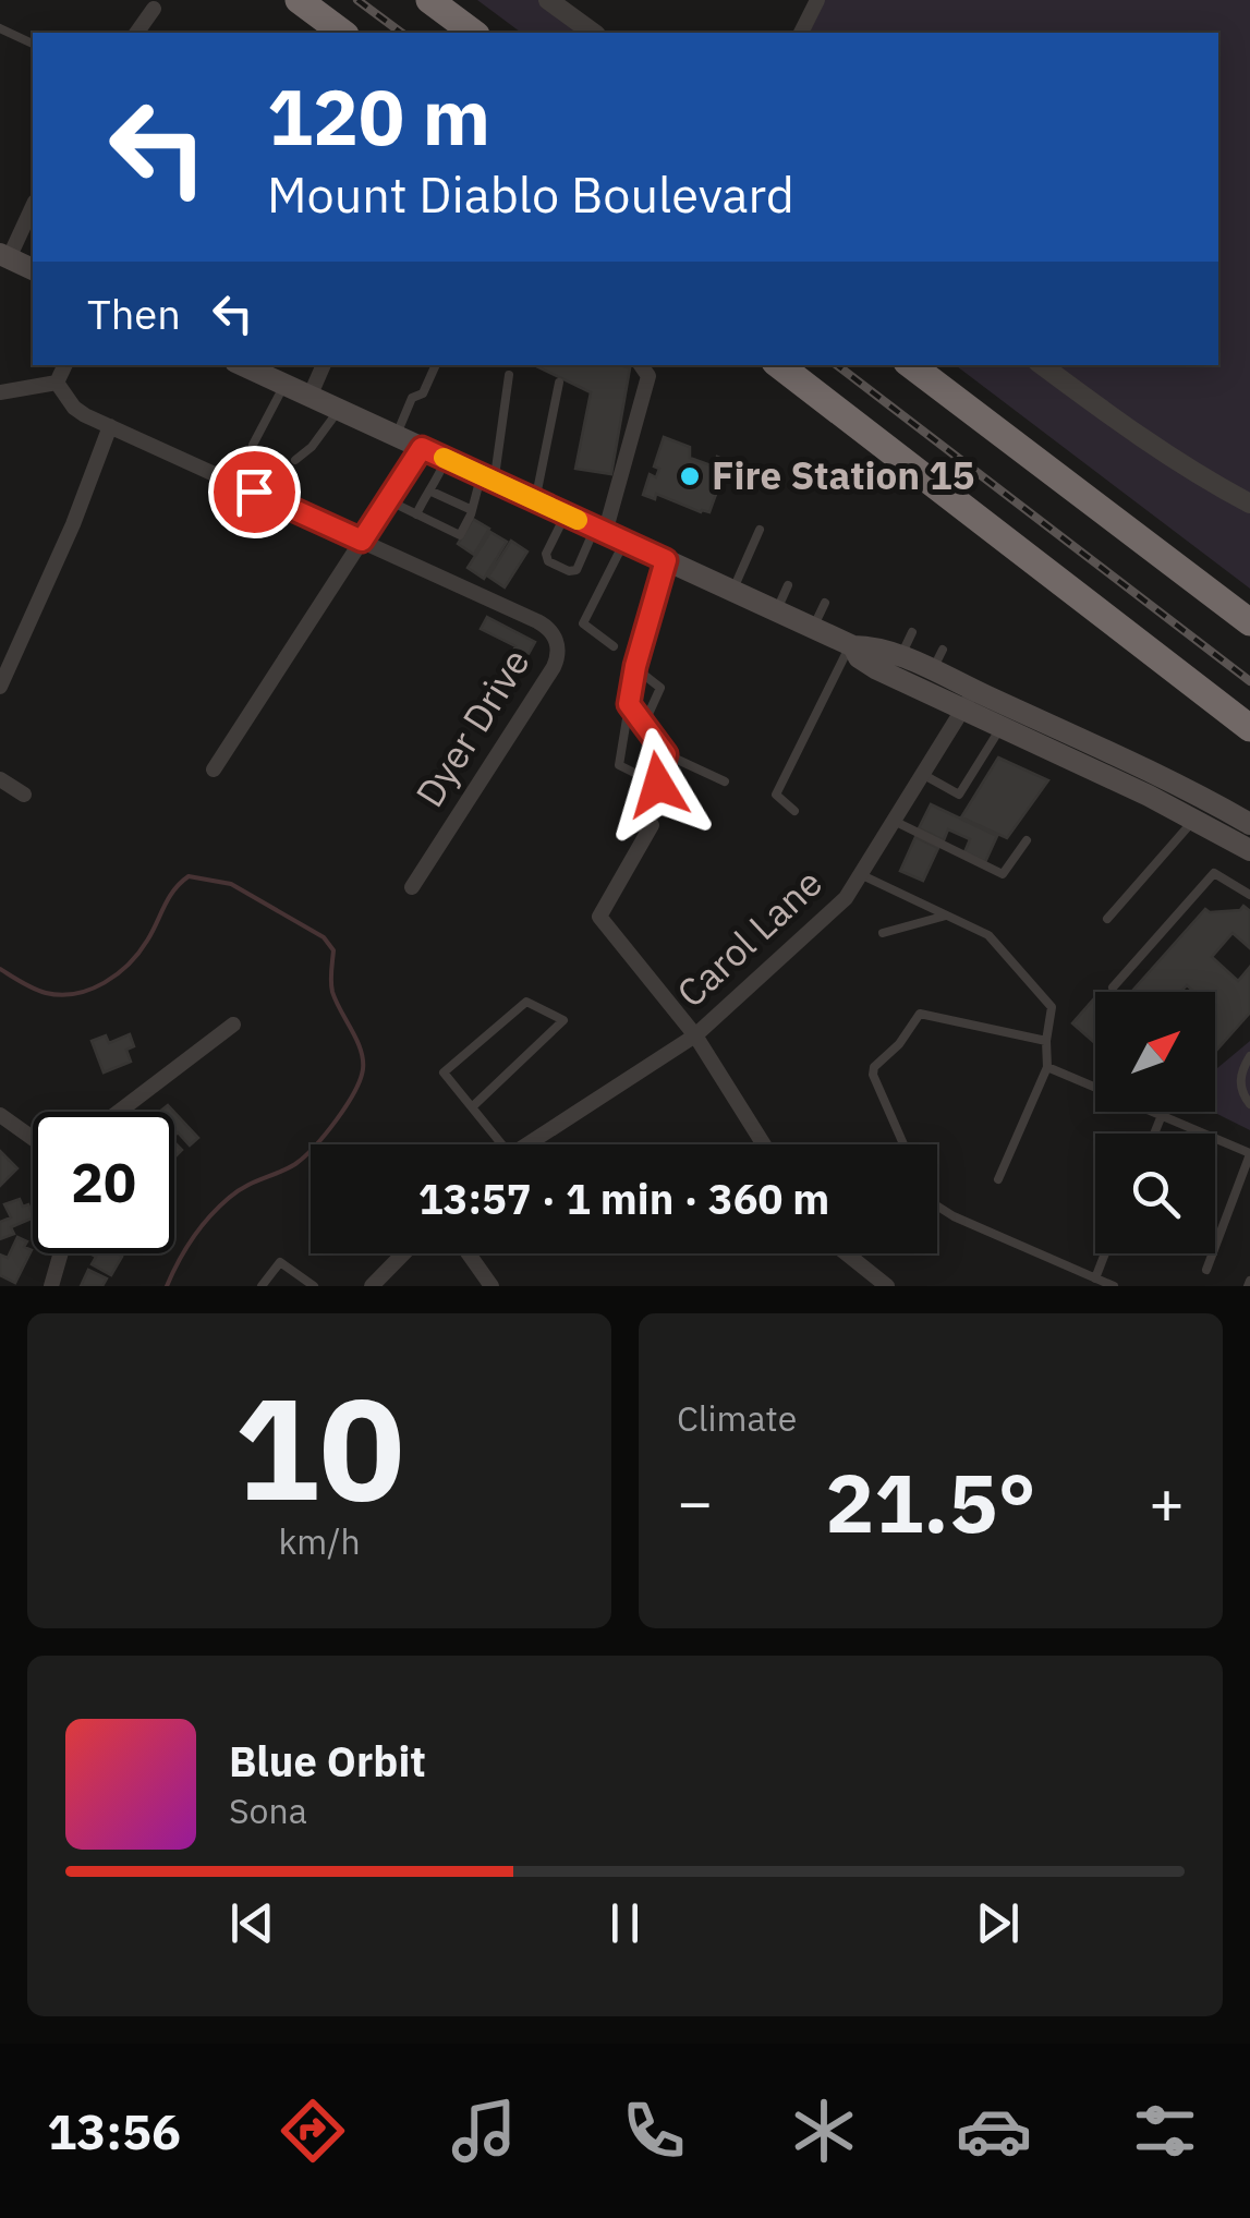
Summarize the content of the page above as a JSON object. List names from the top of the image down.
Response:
{
  "streets": {
    "street": ["Dyer Drive", "Carol Lane"]
  },
  "places": ["Fire Station 15"],
  "north": "top right",
  "page": {
    "turn": ["120 m", "Mount Diablo Boulevard"],
    "then": "Then",
    "limit": "20",
    "trip": "13:57 · 1 min · 360 m",
    "tile": [
      ["10", "km/h"],
      "Climate"
    ],
    "heat": ["−", "21.5°", "+"],
    "song": ["Blue Orbit", "Sona"],
    "tabs": "13:56"
  }
}
